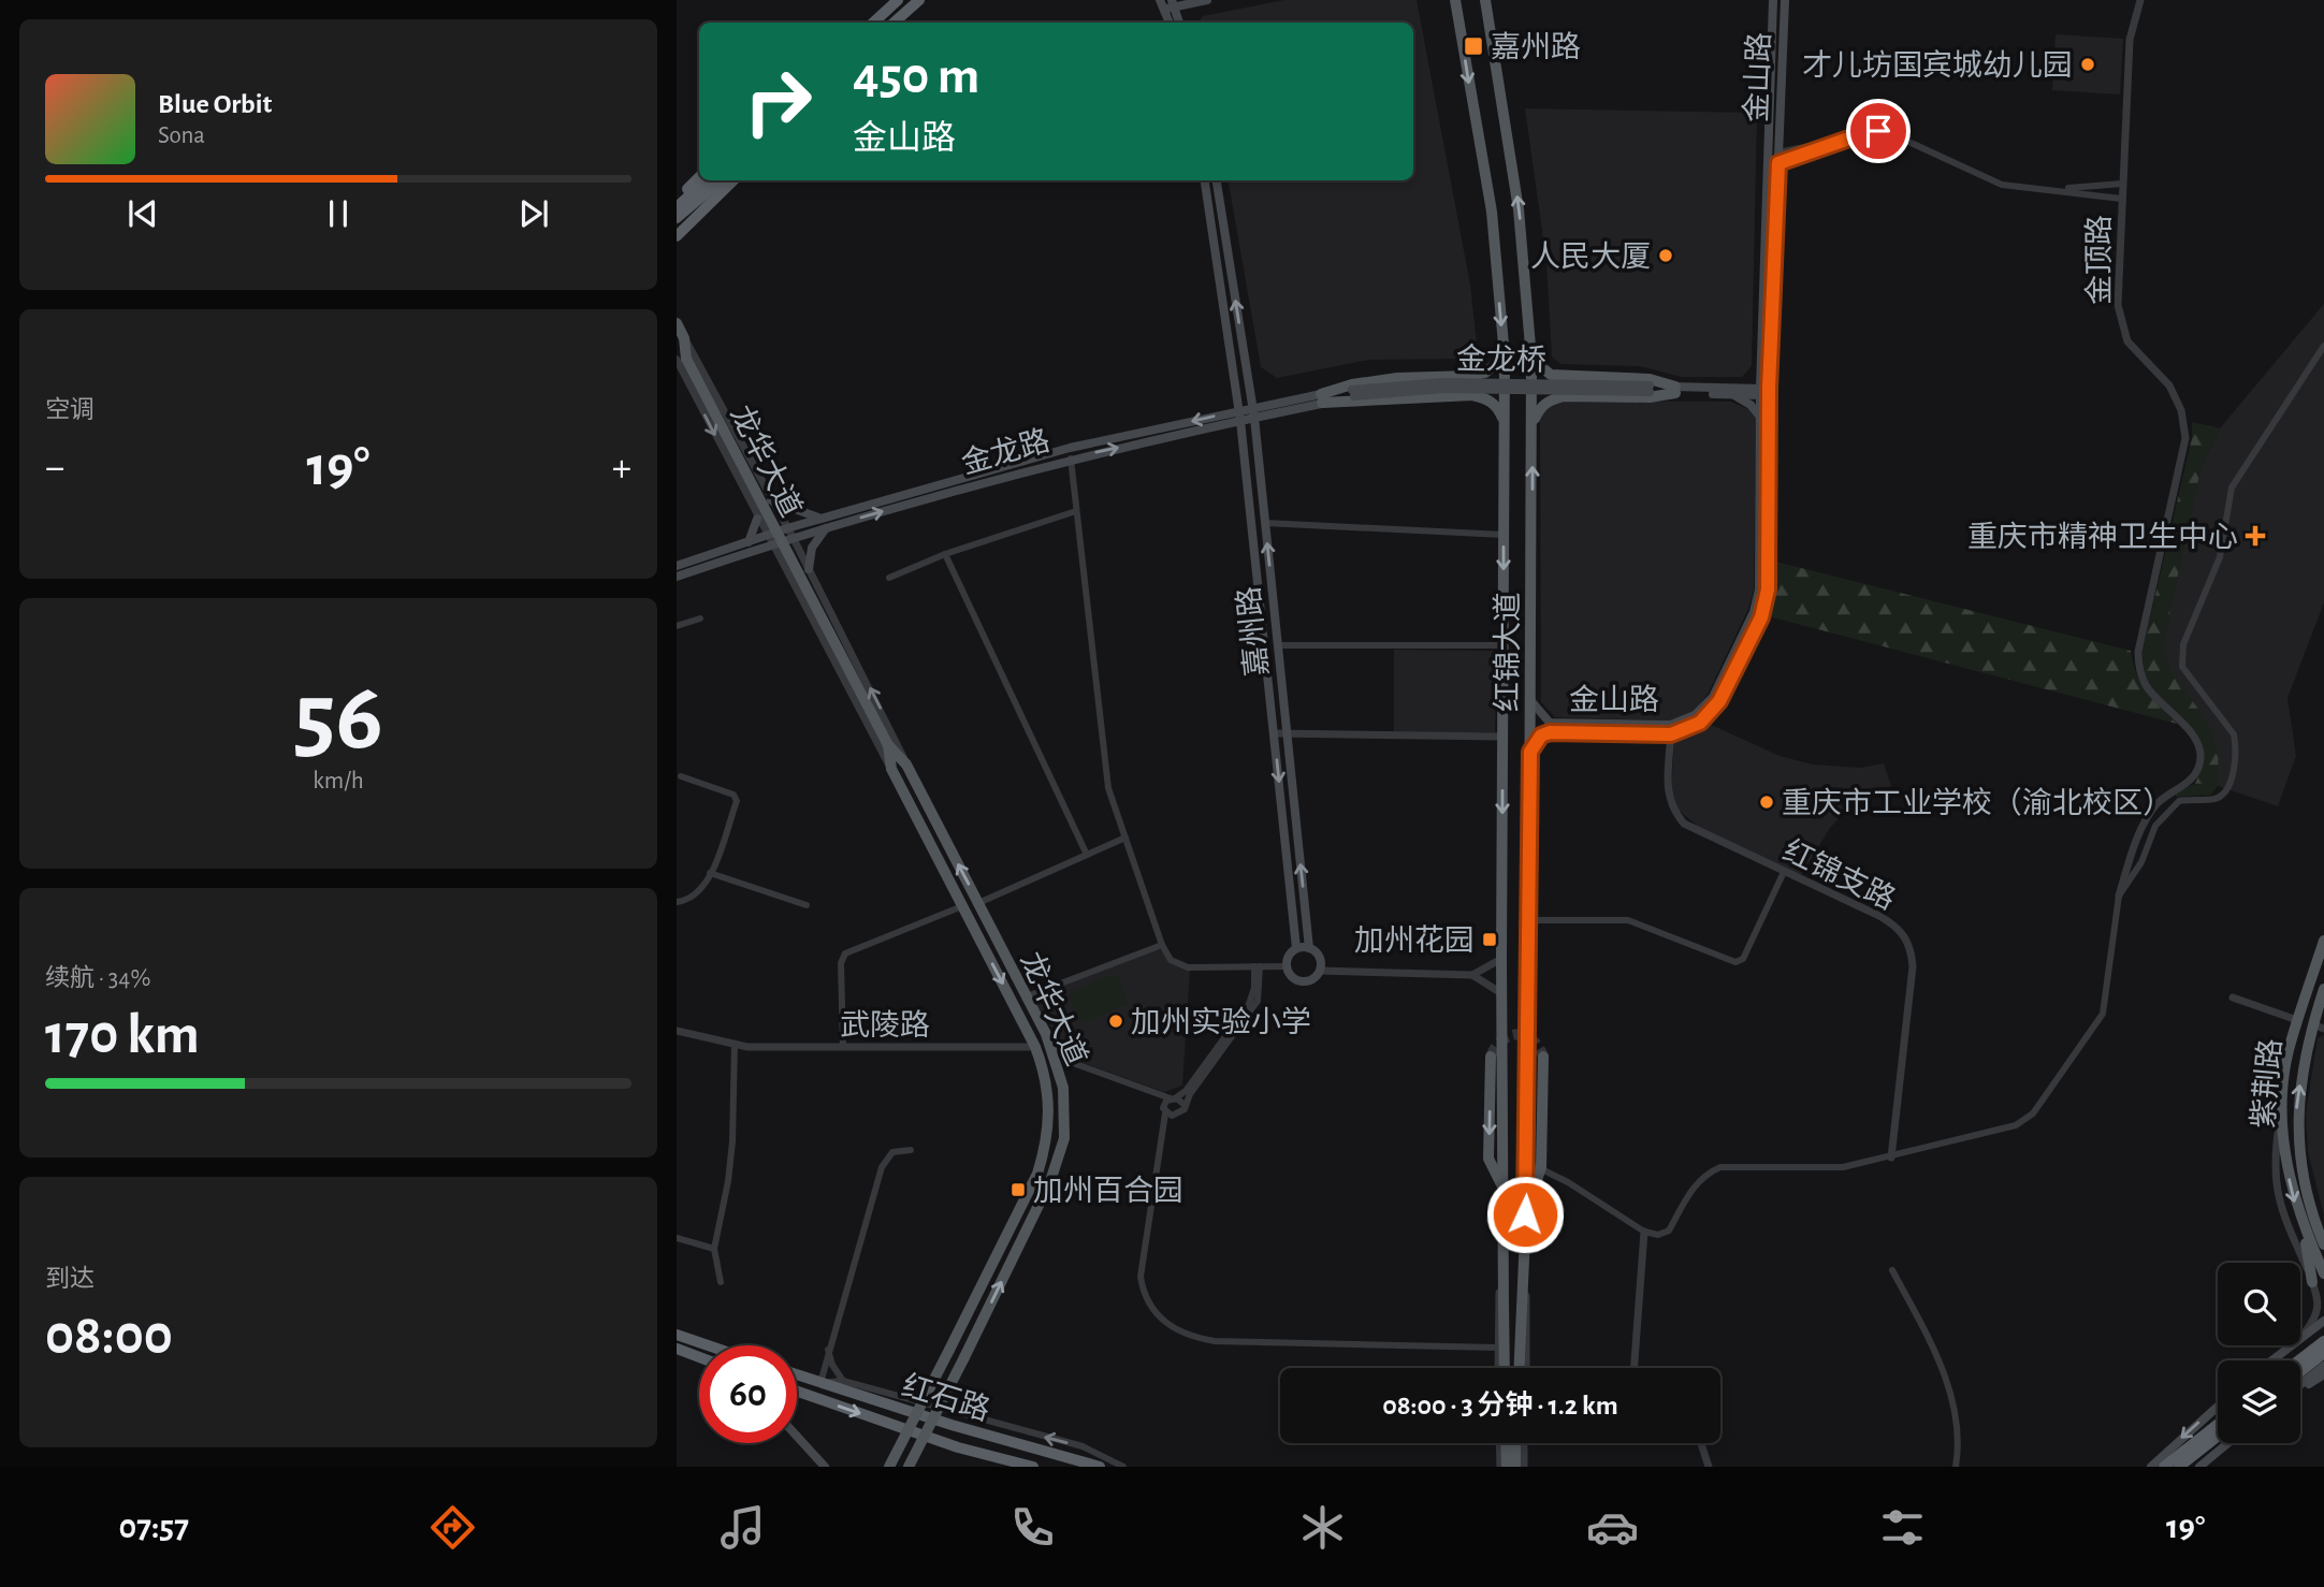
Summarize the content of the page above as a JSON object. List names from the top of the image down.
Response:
{
  "streets": {
    "highway": ["红石路"],
    "main road": [
      "金山路",
      "金龙桥",
      "金龙路",
      "龙华大道",
      "嘉州路",
      "红锦大道",
      "紫荆路"
    ],
    "street": ["金顶路", "红锦支路", "武陵路"]
  },
  "crossings": [
    ["金山路", "红锦大道"],
    ["金山路", "红锦支路"],
    ["金龙桥", "金龙路"],
    ["金龙路", "嘉州路"],
    ["龙华大道", "武陵路"]
  ],
  "places": {
    "transit": ["嘉州路", "加州花园", "加州百合园"],
    "other": [
      "才儿坊国宾城幼儿园",
      "人民大厦",
      "重庆市工业学校（渝北校区）",
      "加州实验小学"
    ],
    "health": ["重庆市精神卫生中心"]
  },
  "page": {
    "turn": ["450 m", "金山路"],
    "song": ["Blue Orbit", "Sona"],
    "tile": [
      "空调",
      ["56", "km/h"],
      ["续航 · 34%", "170 km"],
      ["到达", "08:00"]
    ],
    "heat": ["−", "19°", "+"],
    "limit": "60",
    "trip": "08:00 · 3 分钟 · 1.2 km",
    "tabs": ["07:57", "19°"]
  }
}
